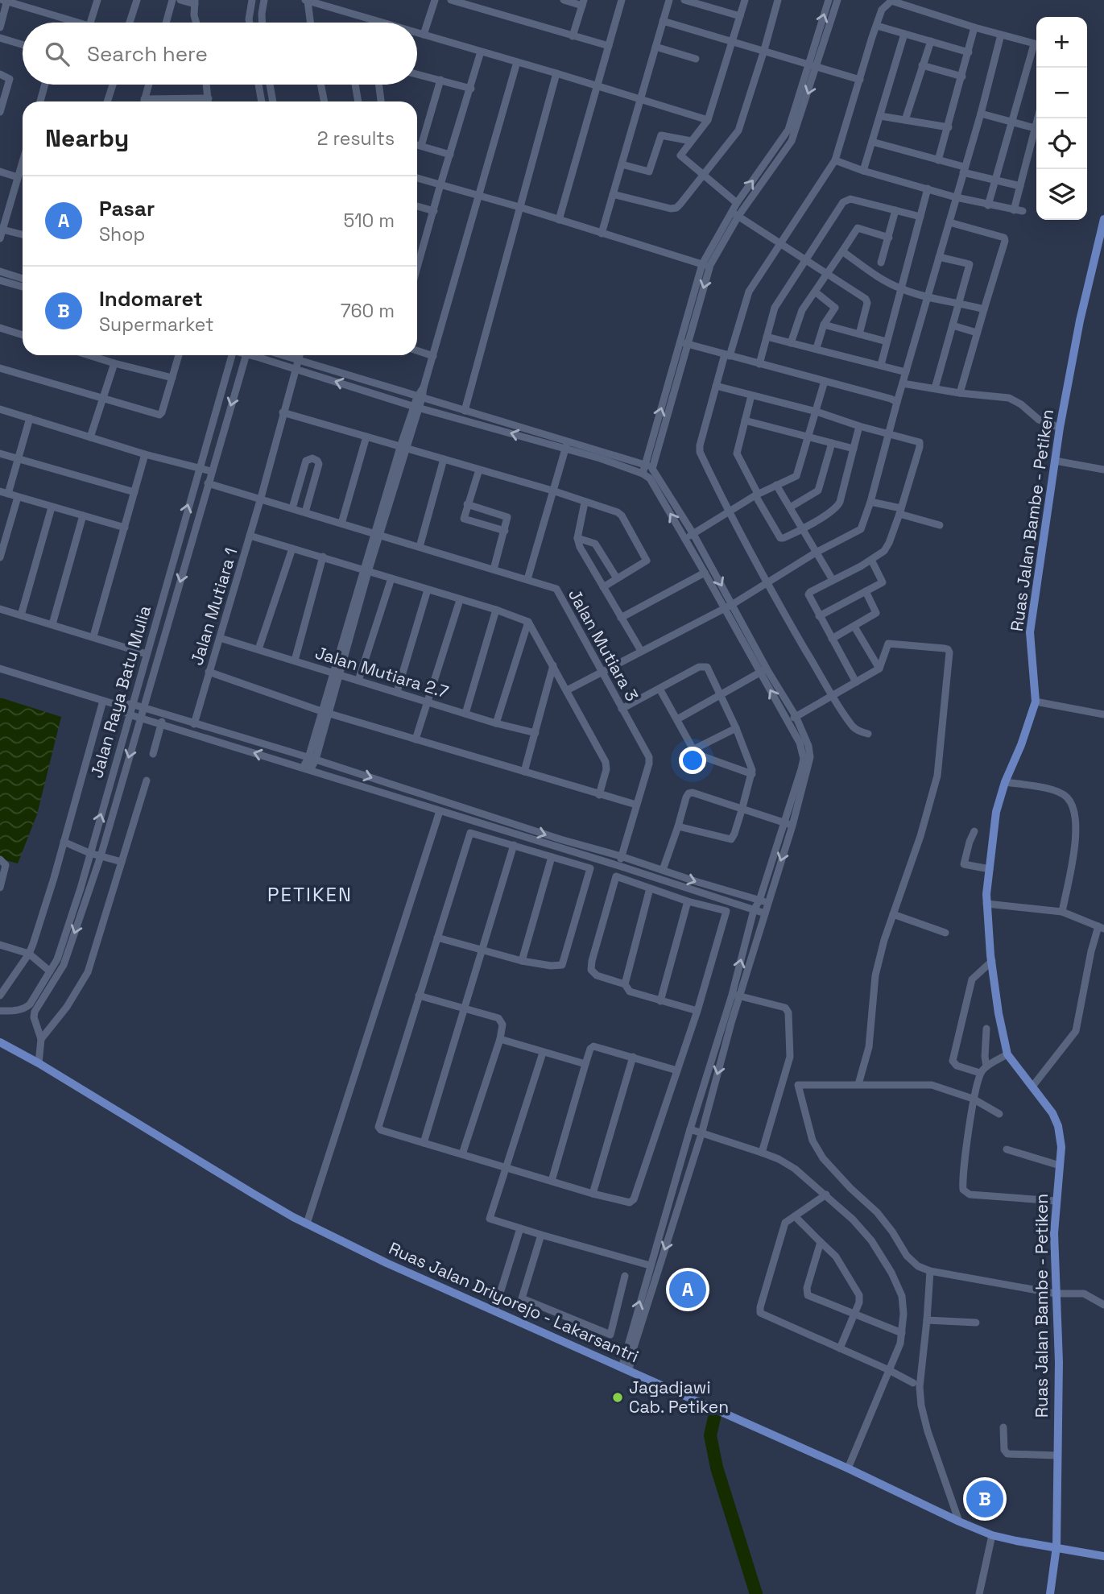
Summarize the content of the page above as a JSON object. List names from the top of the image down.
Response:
{
  "streets": {
    "main road": ["Ruas Jalan Bambe - Petiken", "Ruas Jalan Driyorejo - Lakarsantri"],
    "street": [
      "Jalan Mutiara 1",
      "Jalan Mutiara 3",
      "Jalan Mutiara 2.7",
      "Jalan Raya Batu Mulia"
    ]
  },
  "crossings": [
    ["Ruas Jalan Bambe - Petiken", "Ruas Jalan Driyorejo - Lakarsantri"],
    ["Jalan Mutiara 1", "Jalan Mutiara 3"],
    ["Jalan Mutiara 1", "Jalan Mutiara 2.7"]
  ],
  "districts": ["PETIKEN"],
  "places": ["Jagadjawi Cab. Petiken"],
  "page": {
    "map_buttons": ["+", "−"],
    "search": "Search here",
    "heading": ["Nearby", "2 results"],
    "list": [
      {
        "mark": "A",
        "name": "Pasar",
        "note": "Shop",
        "value": "510 m"
      },
      {
        "mark": "B",
        "name": "Indomaret",
        "note": "Supermarket",
        "value": "760 m"
      }
    ],
    "pins": ["A", "B"]
  }
}
